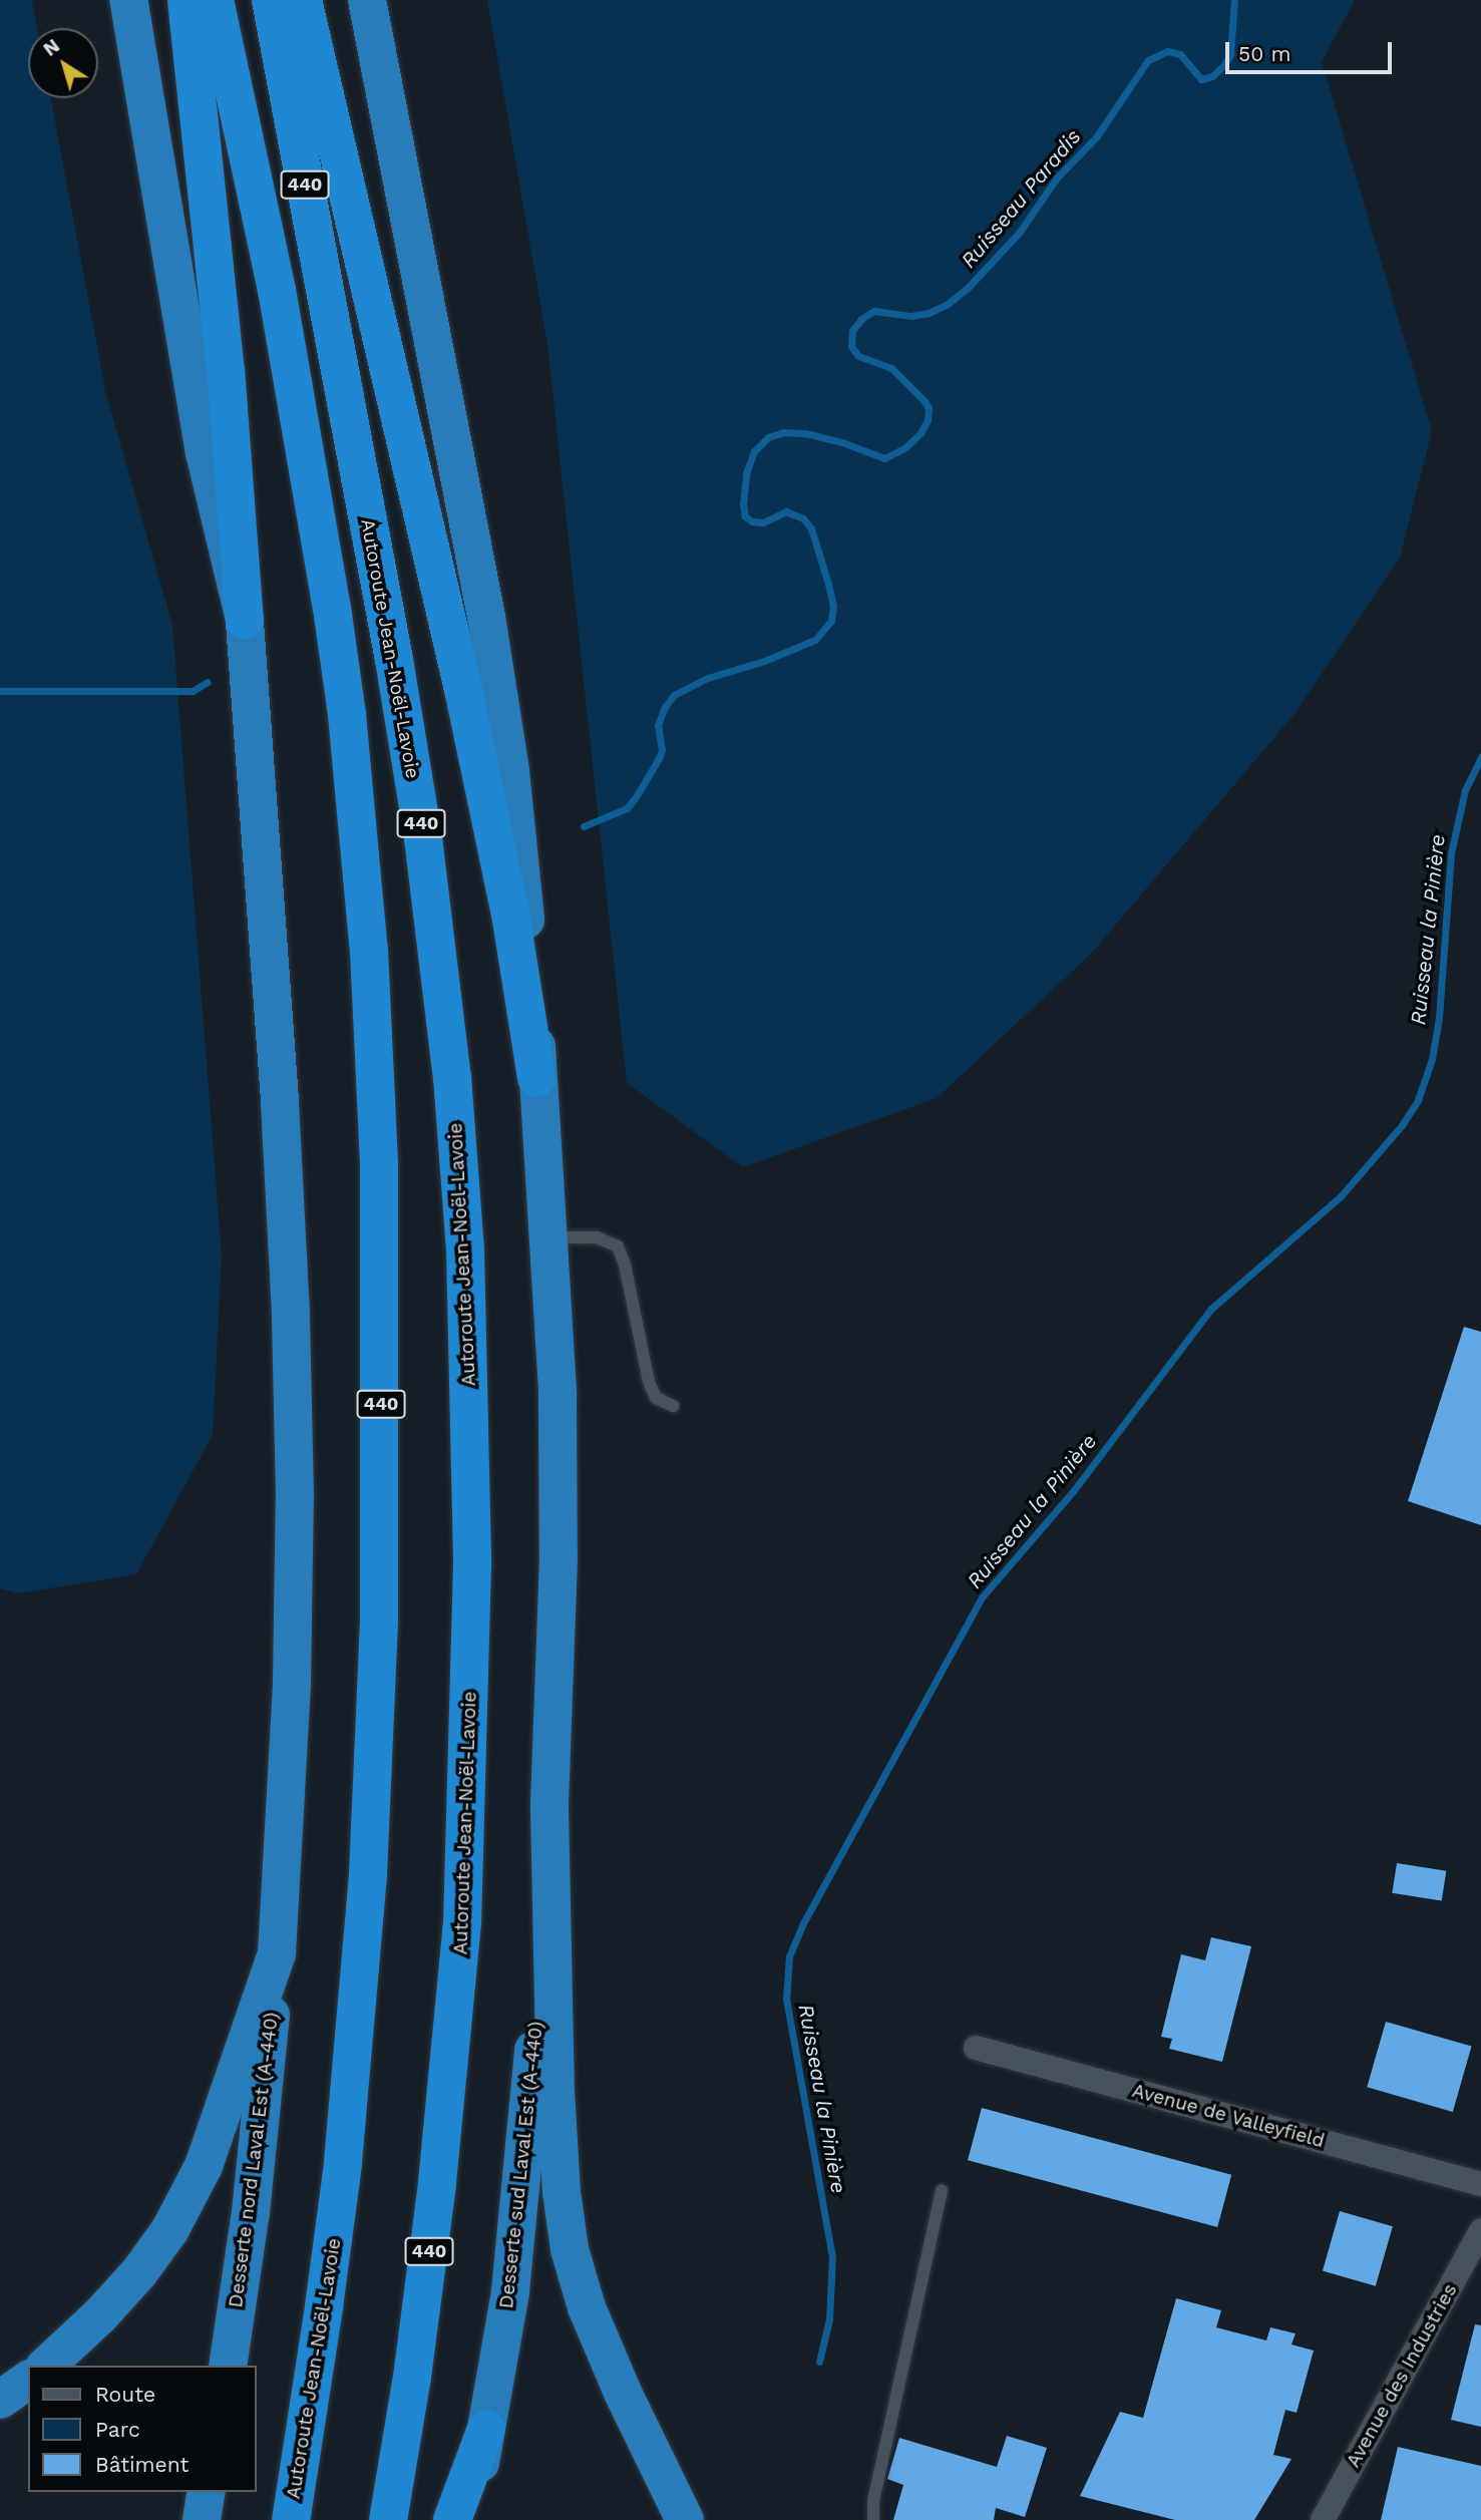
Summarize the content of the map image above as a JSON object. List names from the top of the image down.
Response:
{
  "streets": {
    "highway": [
      "440",
      "Autoroute Jean-Noël-Lavoie",
      "Desserte nord Laval Est (A-440)",
      "Desserte sud Laval Est (A-440)"
    ],
    "street": ["Avenue de Valleyfield", "Avenue des Industries"]
  },
  "water": ["Ruisseau Paradis", "Ruisseau la Pinière"],
  "legend": ["Route", "Parc", "Bâtiment"],
  "scale_bar": "50 m",
  "north": "top left"
}
